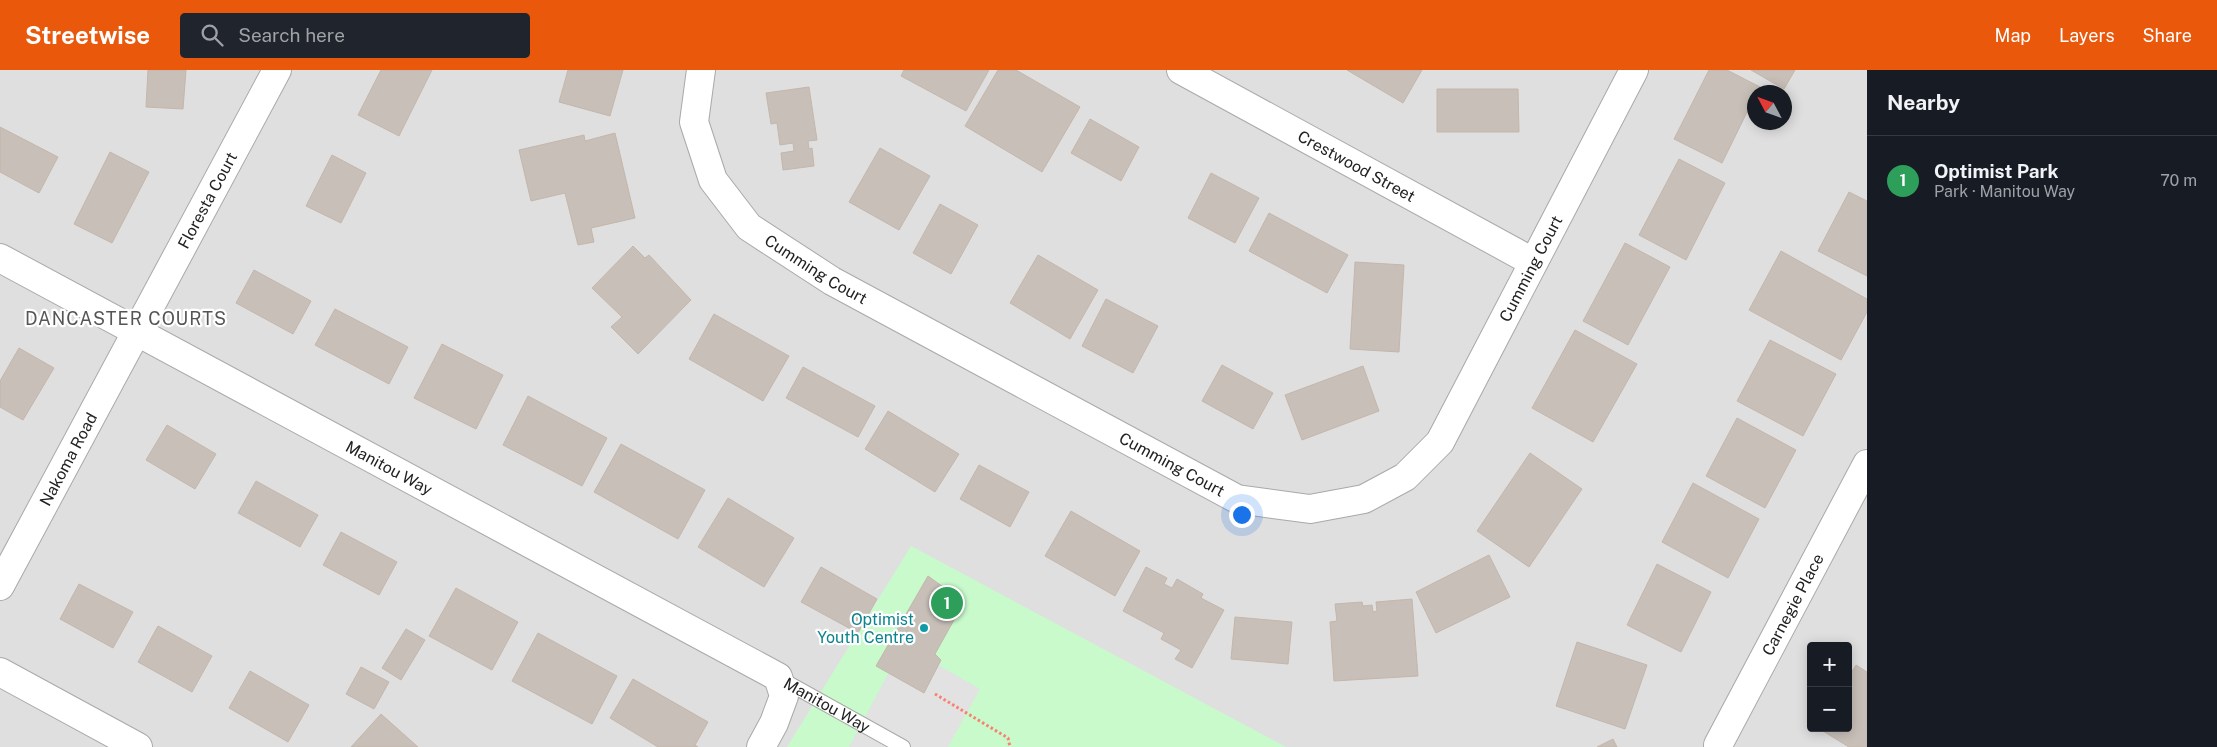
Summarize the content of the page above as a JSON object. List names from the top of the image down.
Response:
{
  "streets": {
    "street": [
      "Crestwood Street",
      "Floresta Court",
      "Cumming Court",
      "Nakoma Road",
      "Manitou Way",
      "Carnegie Place"
    ]
  },
  "crossings": [
    ["Crestwood Street", "Cumming Court"],
    ["Floresta Court", "Nakoma Road"],
    ["Floresta Court", "Manitou Way"],
    ["Nakoma Road", "Manitou Way"]
  ],
  "districts": ["DANCASTER COURTS"],
  "places": ["Optimist Youth Centre"],
  "north": "top left",
  "page": {
    "header": "Streetwise",
    "search": "Search here",
    "nav": ["Map", "Layers", "Share"],
    "heading": "Nearby",
    "list": [
      {
        "mark": "1",
        "name": "Optimist Park",
        "note": "Park · Manitou Way",
        "value": "70 m"
      }
    ],
    "pins": "1",
    "map_buttons": ["+", "−"]
  }
}
